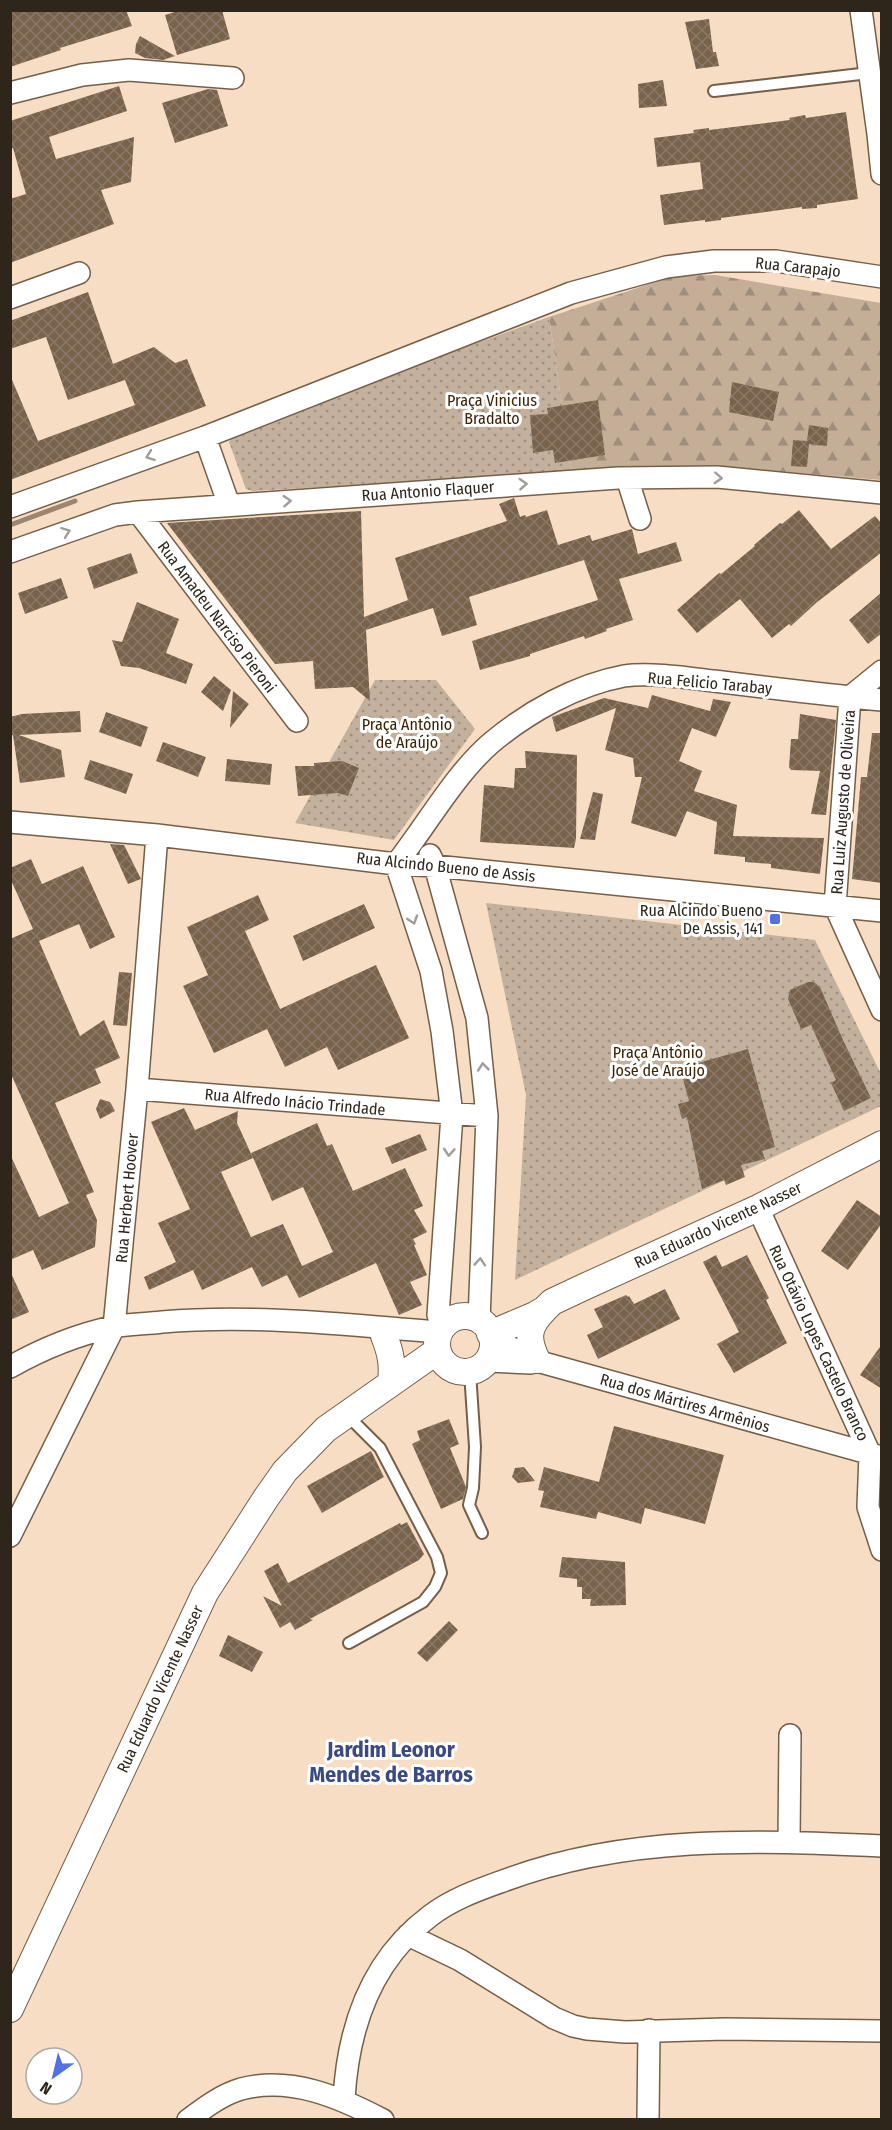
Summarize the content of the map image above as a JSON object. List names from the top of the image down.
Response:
{
  "streets": {
    "street": [
      "Rua Carapajo",
      "Rua Antonio Flaquer",
      "Rua Amadeu Narciso Pieroni",
      "Rua Felicio Tarabay",
      "Rua Luiz Augusto de Oliveira",
      "Rua Alcindo Bueno de Assis",
      "Rua Alfredo Inácio Trindade",
      "Rua Herbert Hoover",
      "Rua Eduardo Vicente Nasser",
      "Rua Otávio Lopes Castelo Branco",
      "Rua dos Mártires Armênios"
    ]
  },
  "crossings": [
    ["Rua Antonio Flaquer", "Rua Amadeu Narciso Pieroni"],
    ["Rua Felicio Tarabay", "Rua Luiz Augusto de Oliveira"],
    ["Rua Felicio Tarabay", "Rua Alcindo Bueno de Assis"],
    ["Rua Luiz Augusto de Oliveira", "Rua Alcindo Bueno de Assis"],
    ["Rua Alcindo Bueno de Assis", "Rua Herbert Hoover"],
    ["Rua Alfredo Inácio Trindade", "Rua Herbert Hoover"],
    ["Rua Eduardo Vicente Nasser", "Rua Otávio Lopes Castelo Branco"],
    ["Rua Eduardo Vicente Nasser", "Rua dos Mártires Armênios"],
    ["Rua Otávio Lopes Castelo Branco", "Rua dos Mártires Armênios"]
  ],
  "one_way": ["Rua Antonio Flaquer"],
  "districts": ["Jardim Leonor Mendes de Barros"],
  "parks": ["Praça Vinicius Bradalto", "Praça Antônio de Araújo", "Praça Antônio José de Araújo"],
  "places": {
    "transit": ["Rua Alcindo Bueno De Assis, 141"]
  },
  "north": "bottom left"
}
